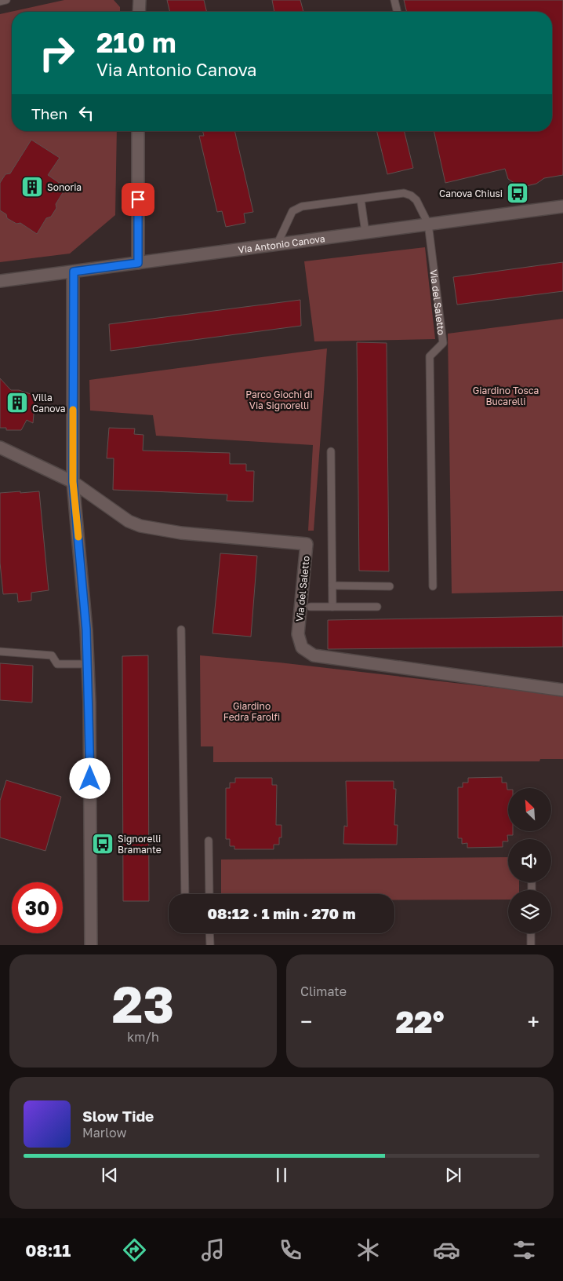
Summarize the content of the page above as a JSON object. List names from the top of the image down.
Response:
{
  "streets": {
    "street": ["Via Antonio Canova", "Via del Saletto"]
  },
  "crossings": [
    ["Via Antonio Canova", "Via del Saletto"]
  ],
  "parks": ["Giardino Tosca Bucarelli", "Parco Giochi di Via Signorelli", "Giardino Fedra Farolfi"],
  "places": {
    "building": ["Sonoria", "Villa Canova"],
    "bus stop": ["Canova Chiusi", "Signorelli Bramante"]
  },
  "north": "top left",
  "page": {
    "turn": ["210 m", "Via Antonio Canova"],
    "then": "Then",
    "limit": "30",
    "trip": "08:12 · 1 min · 270 m",
    "tile": [
      ["23", "km/h"],
      "Climate"
    ],
    "heat": ["−", "22°", "+"],
    "song": ["Slow Tide", "Marlow"],
    "tabs": "08:11"
  }
}
